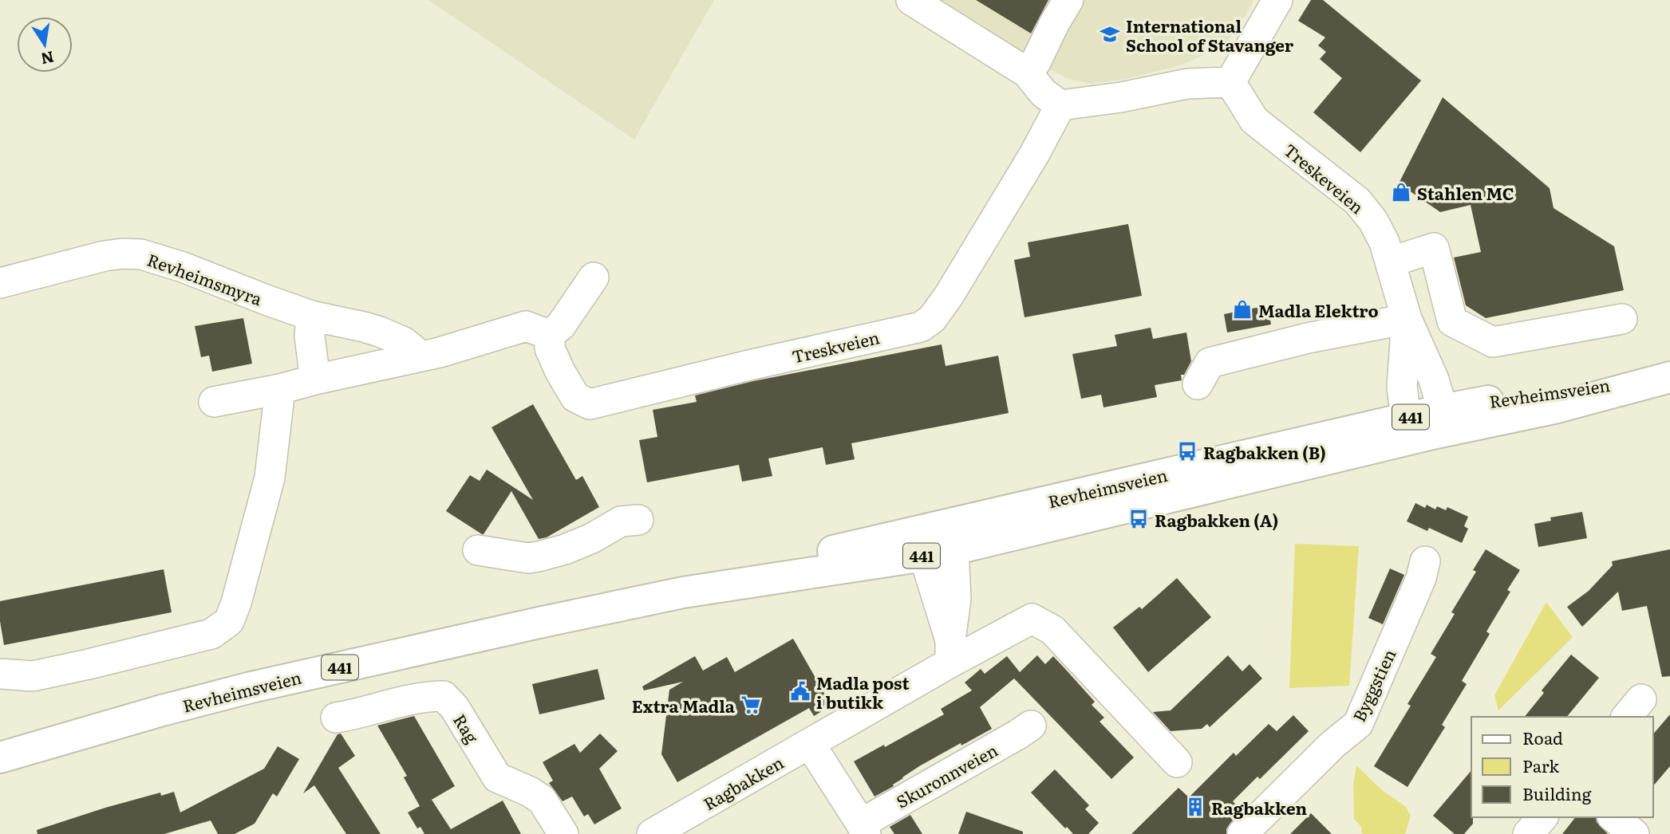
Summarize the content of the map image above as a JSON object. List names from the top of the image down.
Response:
{
  "streets": {
    "main road": ["Revheimsveien", "441"],
    "street": [
      "Treskeveien",
      "Revheimsmyra",
      "Treskveien",
      "Byggstien",
      "Rag",
      "Skuronnveien",
      "Ragbakken"
    ]
  },
  "crossings": [
    ["Treskeveien", "Revheimsveien"],
    ["Skuronnveien", "Ragbakken"]
  ],
  "places": {
    "school or university": ["International School of Stavanger"],
    "shop": ["Stahlen MC", "Madla Elektro"],
    "bus stop": ["Ragbakken (B)", "Ragbakken (A)"],
    "public building": ["Madla post i butikk"],
    "supermarket": ["Extra Madla"],
    "building": ["Ragbakken"]
  },
  "legend": ["Road", "Park", "Building"],
  "north": "bottom"
}
